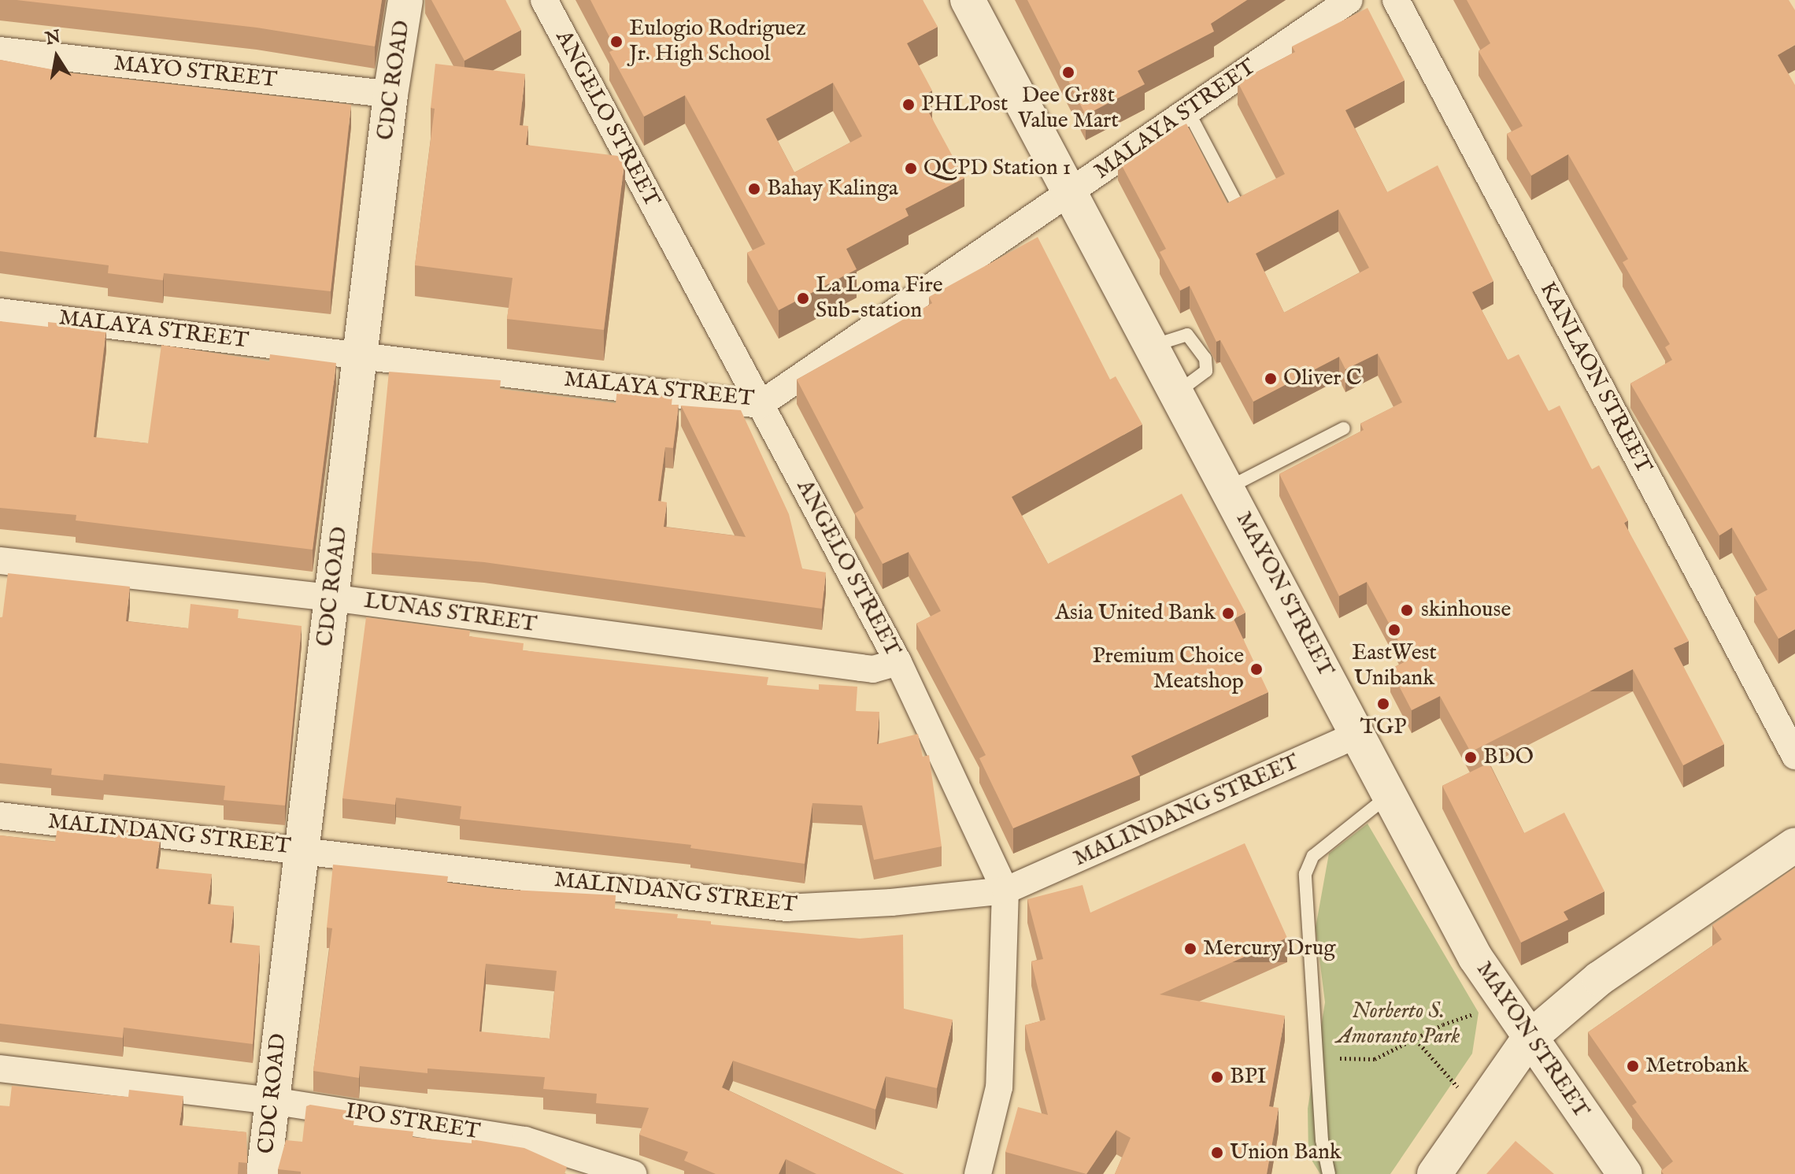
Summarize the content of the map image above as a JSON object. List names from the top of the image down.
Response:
{
  "streets": {
    "street": [
      "MAYO STREET",
      "CDC ROAD",
      "ANGELO STREET",
      "MALAYA STREET",
      "KANLAON STREET",
      "MAYON STREET",
      "LUNAS STREET",
      "MALINDANG STREET",
      "IPO STREET"
    ]
  },
  "crossings": [
    ["MAYO STREET", "CDC ROAD"],
    ["CDC ROAD", "MALAYA STREET"],
    ["CDC ROAD", "LUNAS STREET"],
    ["CDC ROAD", "MALINDANG STREET"],
    ["CDC ROAD", "IPO STREET"],
    ["ANGELO STREET", "MALAYA STREET"],
    ["ANGELO STREET", "LUNAS STREET"],
    ["ANGELO STREET", "MALINDANG STREET"],
    ["MALAYA STREET", "MAYON STREET"],
    ["MAYON STREET", "MALINDANG STREET"]
  ],
  "parks": ["Norberto S. Amoranto Park"],
  "places": [
    "Eulogio Rodriguez Jr. High School",
    "Dee Gr88t Value Mart",
    "PHLPost",
    "QCPD Station 1",
    "Bahay Kalinga",
    "La Loma Fire Sub-station",
    "Oliver C",
    "skinhouse",
    "Asia United Bank",
    "EastWest Unibank",
    "Premium Choice Meatshop",
    "TGP",
    "BDO",
    "Mercury Drug",
    "Metrobank",
    "BPI",
    "Union Bank"
  ],
  "north": "top"
}
